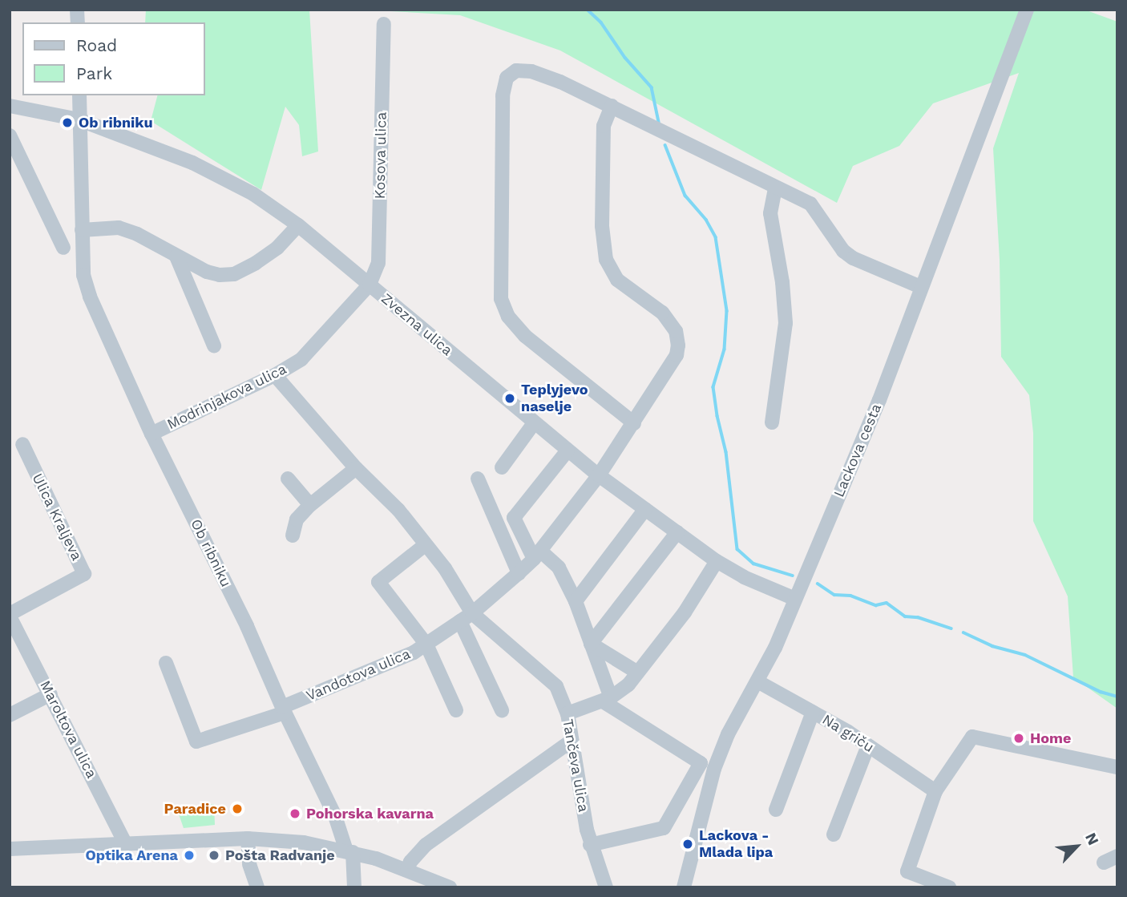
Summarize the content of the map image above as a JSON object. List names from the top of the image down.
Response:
{
  "streets": {
    "street": [
      "Kosova ulica",
      "Zvezna ulica",
      "Modrinjakova ulica",
      "Lackova cesta",
      "Ulica Kraljeva",
      "Ob ribniku",
      "Vandotova ulica",
      "Maroltova ulica",
      "Na griču",
      "Tančeva ulica"
    ]
  },
  "crossings": [
    ["Kosova ulica", "Zvezna ulica"],
    ["Kosova ulica", "Modrinjakova ulica"],
    ["Zvezna ulica", "Modrinjakova ulica"],
    ["Zvezna ulica", "Lackova cesta"],
    ["Zvezna ulica", "Ob ribniku"],
    ["Zvezna ulica", "Vandotova ulica"],
    ["Modrinjakova ulica", "Ob ribniku"],
    ["Modrinjakova ulica", "Tančeva ulica"],
    ["Lackova cesta", "Na griču"],
    ["Ulica Kraljeva", "Maroltova ulica"],
    ["Ob ribniku", "Vandotova ulica"],
    ["Vandotova ulica", "Tančeva ulica"]
  ],
  "places": [
    "Ob ribniku",
    "Teplyjevo naselje",
    "Home",
    "Paradice",
    "Pohorska kavarna",
    "Lackova - Mlada lipa",
    "Optika Arena",
    "Pošta Radvanje"
  ],
  "legend": ["Road", "Park"],
  "north": "top right"
}
